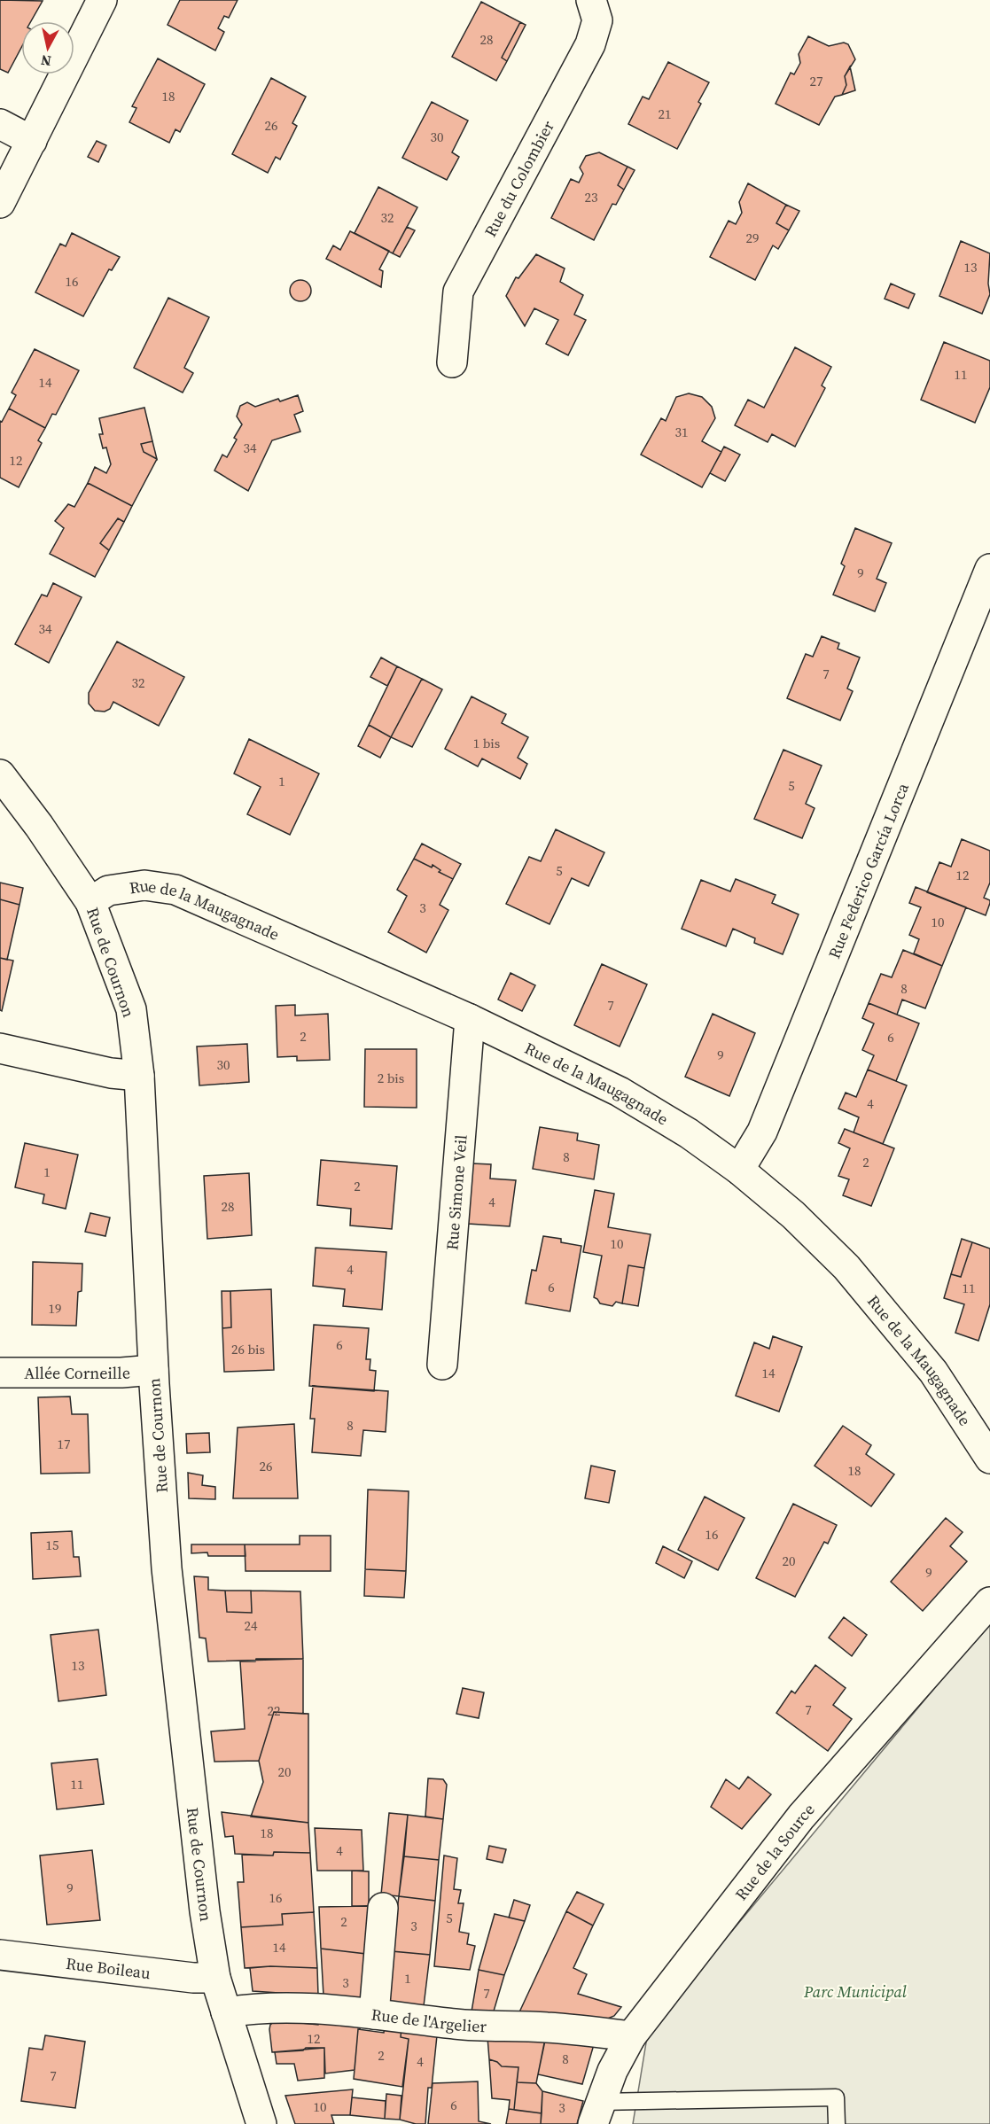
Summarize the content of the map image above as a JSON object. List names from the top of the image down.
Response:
{
  "streets": {
    "street": [
      "Rue du Colombier",
      "Rue Federico García Lorca",
      "Rue de la Maugagnade",
      "Rue de Cournon",
      "Rue Simone Veil",
      "Allée Corneille",
      "Rue de la Source",
      "Rue Boileau",
      "Rue de l'Argelier"
    ]
  },
  "crossings": [
    ["Rue Federico García Lorca", "Rue de la Maugagnade"],
    ["Rue de la Maugagnade", "Rue de Cournon"],
    ["Rue de la Maugagnade", "Rue Simone Veil"],
    ["Rue de Cournon", "Allée Corneille"],
    ["Rue de Cournon", "Rue Boileau"],
    ["Rue de Cournon", "Rue de l'Argelier"],
    ["Rue de la Source", "Rue de l'Argelier"]
  ],
  "parks": ["Parc Municipal"],
  "house_numbers": [
    "28",
    "27",
    "18",
    "21",
    "26",
    "30",
    "23",
    "32",
    "29",
    "13",
    "16",
    "11",
    "14",
    "31",
    "34",
    "12",
    "9",
    "34",
    "7",
    "32",
    "1 bis",
    "1",
    "5",
    "5",
    "12",
    "3",
    "10",
    "8",
    "7",
    "2",
    "6",
    "9",
    "30",
    "2 bis",
    "4",
    "8",
    "2",
    "1",
    "2",
    "4",
    "28",
    "10",
    "4",
    "6",
    "11",
    "19",
    "6",
    "26 bis",
    "14",
    "8",
    "17",
    "26",
    "18",
    "16",
    "15",
    "20",
    "9",
    "24",
    "13",
    "7",
    "22",
    "20",
    "11",
    "18",
    "4",
    "9",
    "16",
    "5",
    "2",
    "3",
    "14",
    "1",
    "3",
    "7",
    "12",
    "2",
    "8",
    "4",
    "7",
    "6",
    "10",
    "3"
  ],
  "north": "bottom"
}
